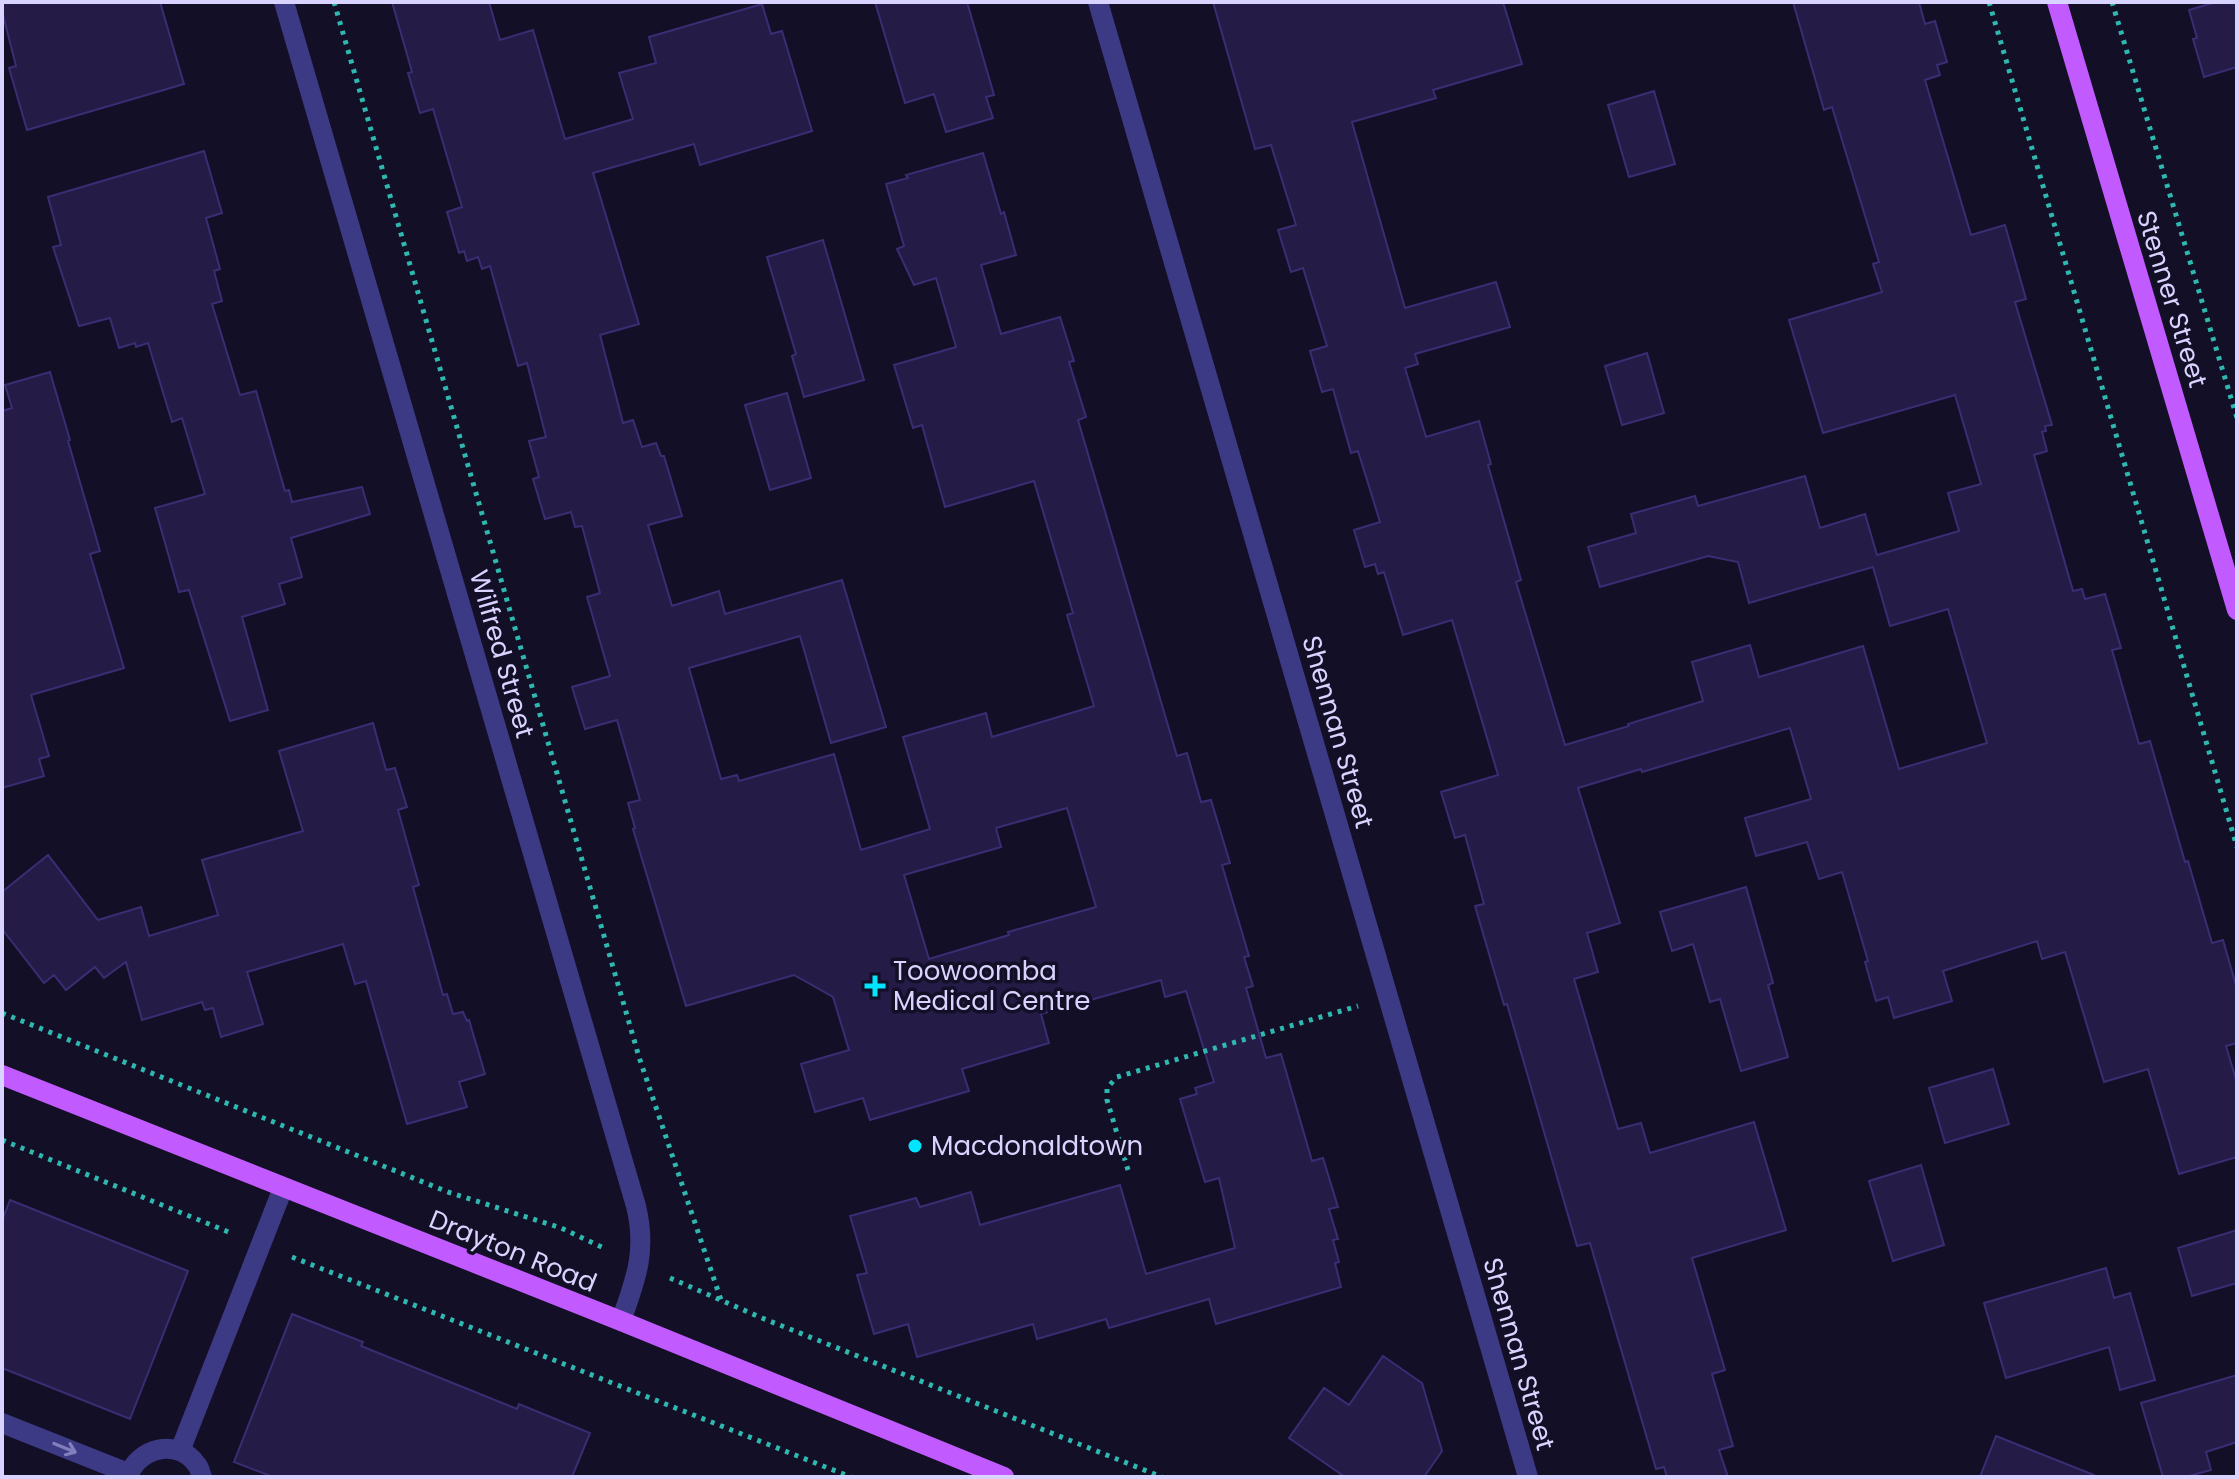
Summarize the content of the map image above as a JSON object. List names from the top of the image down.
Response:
{
  "streets": {
    "main road": ["Stenner Street", "Drayton Road"],
    "street": ["Wilfred Street", "Shennan Street"]
  },
  "crossings": [
    ["Wilfred Street", "Drayton Road"]
  ],
  "places": {
    "health": ["Toowoomba Medical Centre"],
    "other": ["Macdonaldtown"]
  }
}
